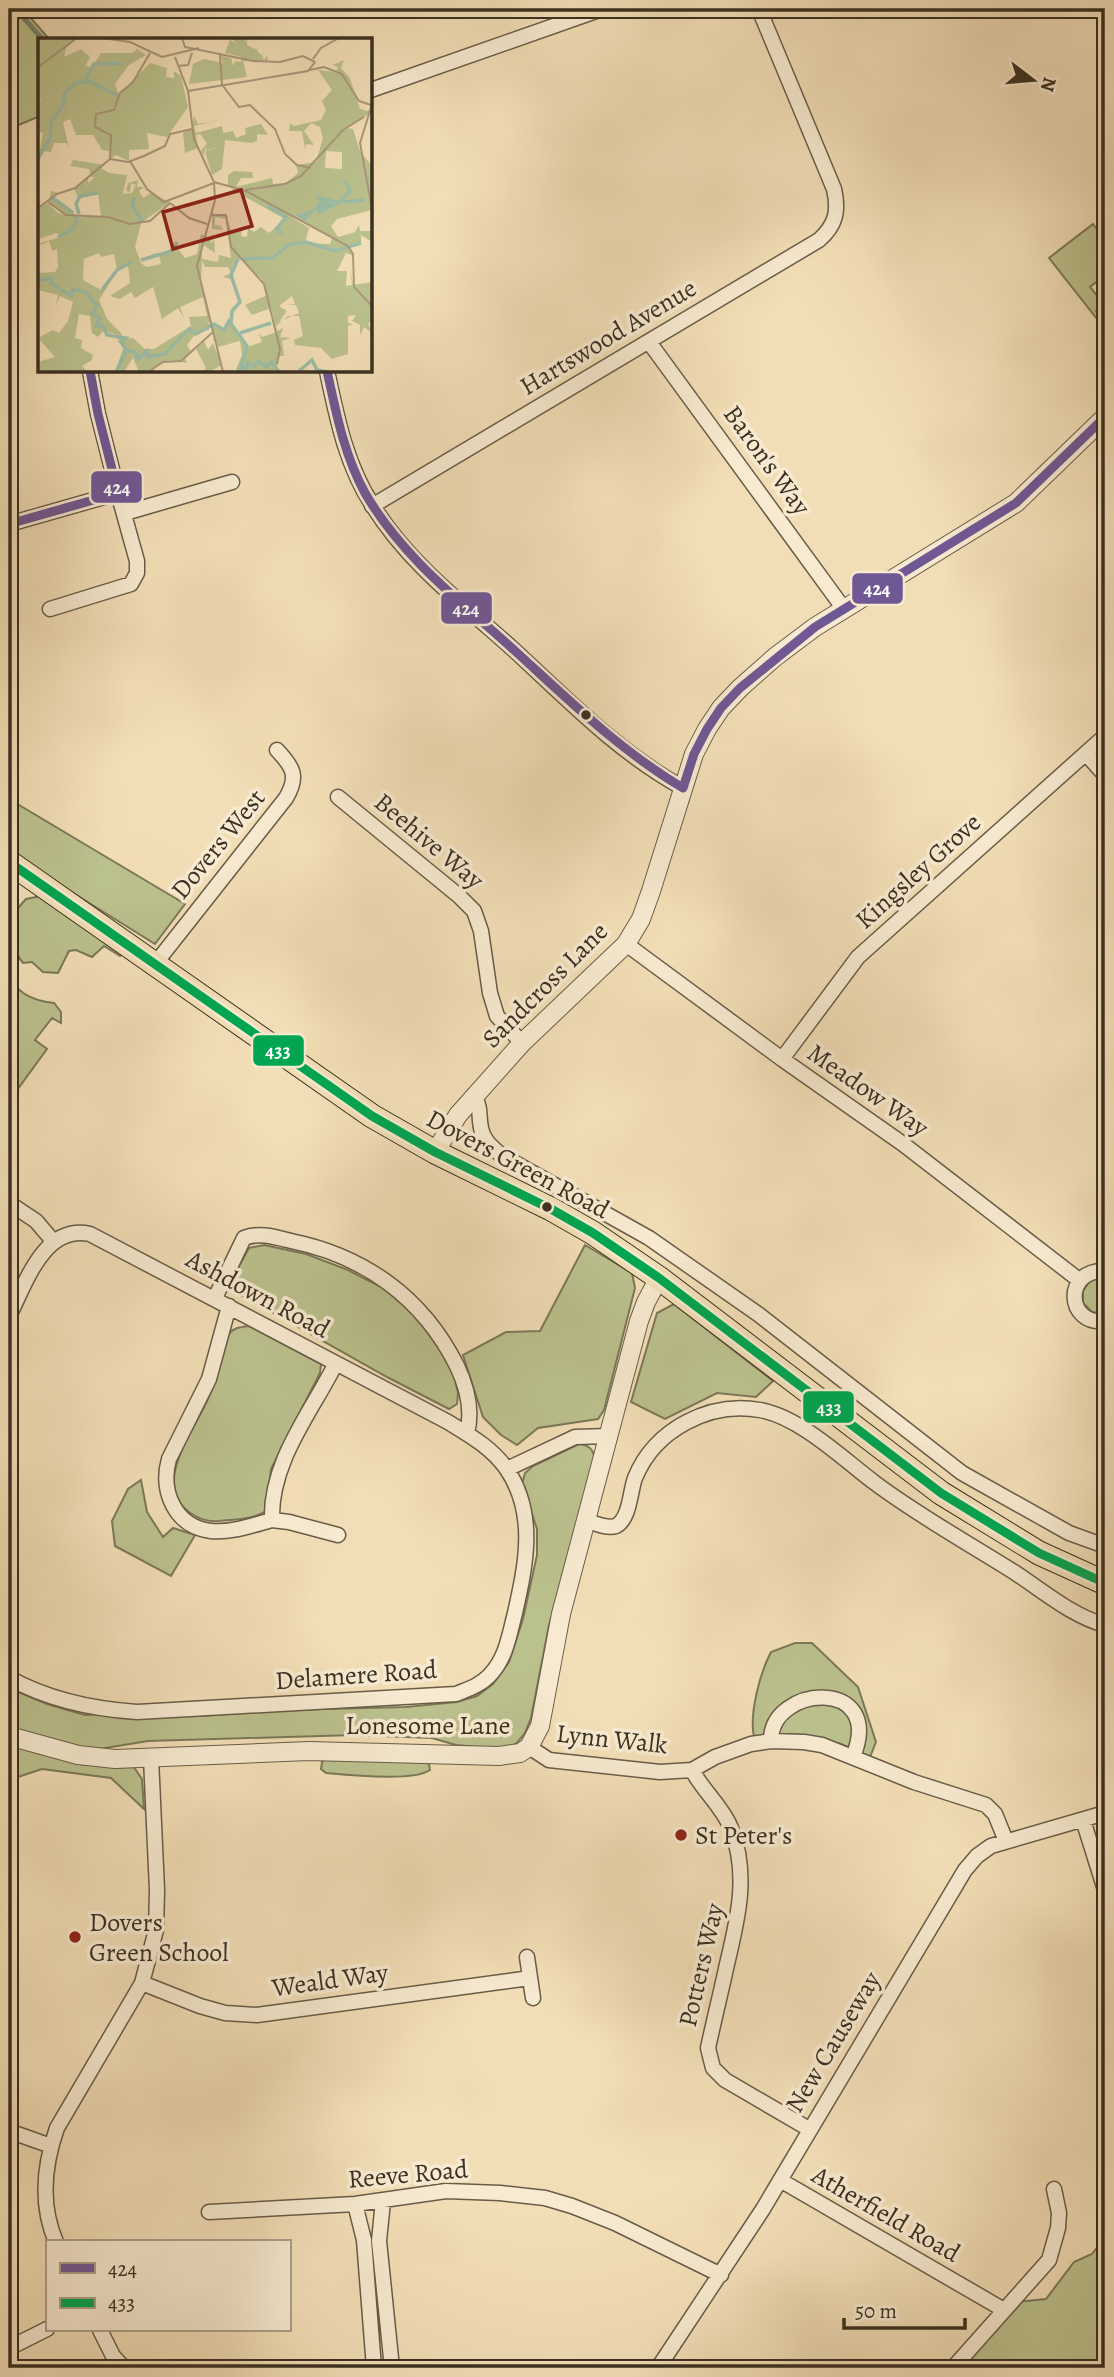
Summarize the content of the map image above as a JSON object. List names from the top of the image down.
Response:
{
  "streets": {
    "main road": ["Dovers Green Road"],
    "street": [
      "Hartswood Avenue",
      "Baron's Way",
      "Beehive Way",
      "Dovers West",
      "Kingsley Grove",
      "Sandcross Lane",
      "Meadow Way",
      "Ashdown Road",
      "Delamere Road",
      "Lonesome Lane",
      "Lynn Walk",
      "Potters Way",
      "Weald Way",
      "New Causeway",
      "Reeve Road",
      "Atherfield Road"
    ]
  },
  "crossings": [
    ["Hartswood Avenue", "Baron's Way"],
    ["Baron's Way", "Sandcross Lane"],
    ["Beehive Way", "Sandcross Lane"],
    ["Dovers West", "Dovers Green Road"],
    ["Kingsley Grove", "Meadow Way"],
    ["Sandcross Lane", "Meadow Way"],
    ["Sandcross Lane", "Dovers Green Road"],
    ["Dovers Green Road", "Lonesome Lane"],
    ["Ashdown Road", "Delamere Road"],
    ["Lonesome Lane", "Lynn Walk"],
    ["Lynn Walk", "Potters Way"],
    ["Lynn Walk", "New Causeway"],
    ["Potters Way", "New Causeway"],
    ["New Causeway", "Reeve Road"],
    ["New Causeway", "Atherfield Road"]
  ],
  "places": ["St Peter's", "Dovers Green School"],
  "lines": ["transit line 424", "transit line 433"],
  "legend": ["424", "433"],
  "scale_bar": "50 m",
  "north": "right"
}
